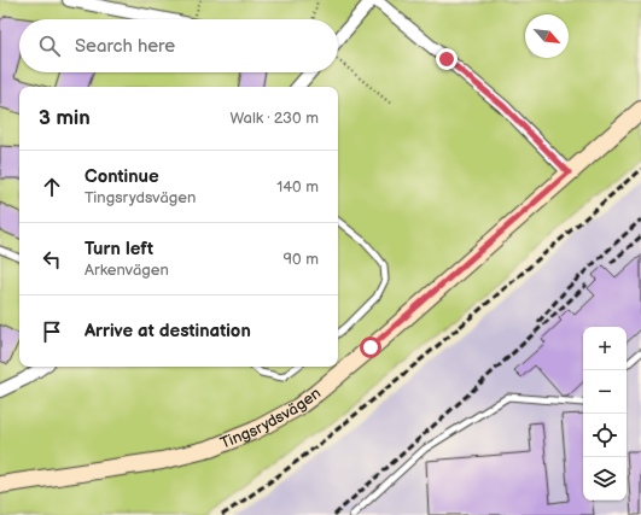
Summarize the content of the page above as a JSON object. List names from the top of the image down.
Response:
{
  "streets": {
    "street": ["Tingsrydsvägen"]
  },
  "north": "bottom right",
  "page": {
    "search": "Search here",
    "heading": ["3 min", "Walk · 230 m"],
    "list": [
      ["Continue", "Tingsrydsvägen", "140 m"],
      ["Turn left", "Arkenvägen", "90 m"],
      "Arrive at destination"
    ],
    "map_buttons": ["+", "−"]
  }
}
